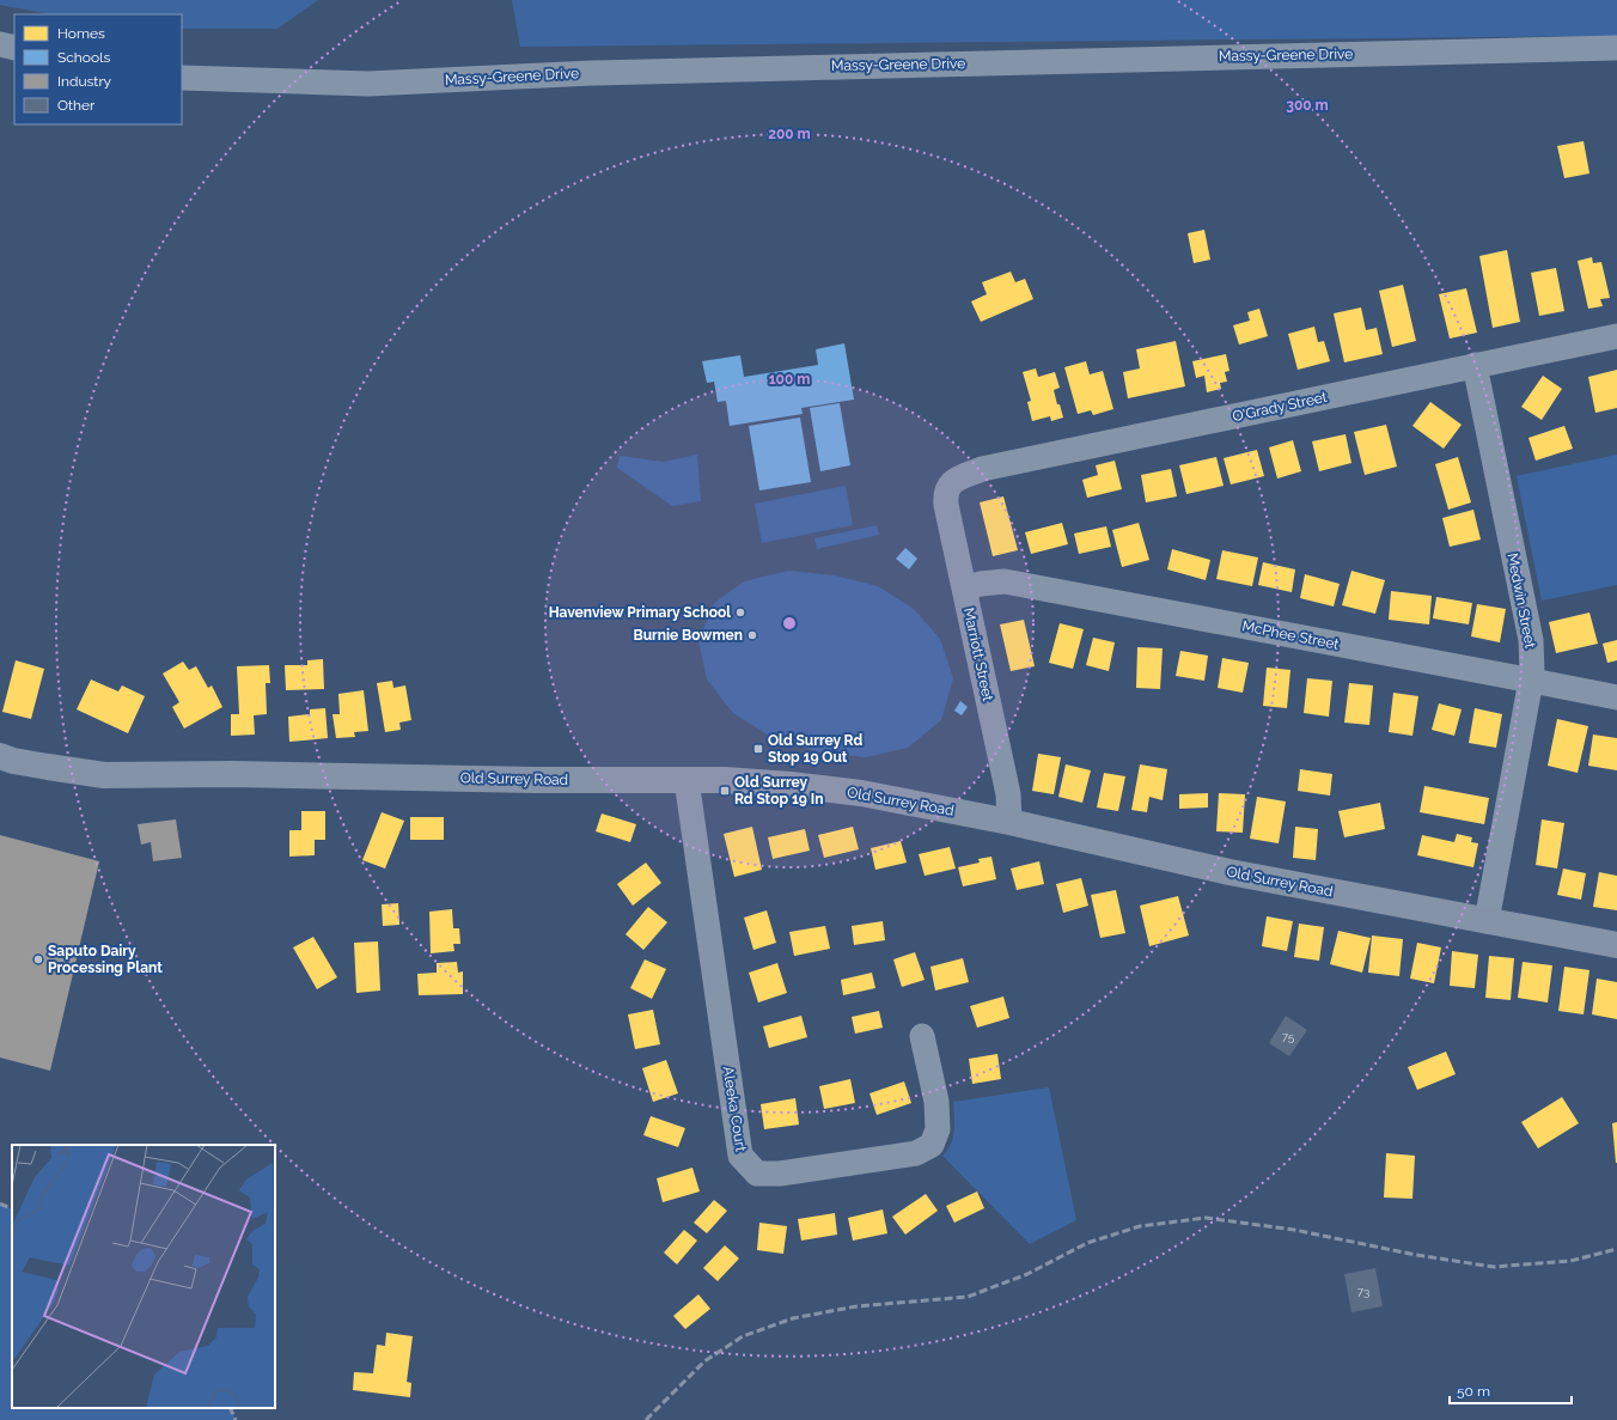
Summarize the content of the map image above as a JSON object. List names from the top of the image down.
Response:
{
  "streets": {
    "main road": ["Old Surrey Road"],
    "street": [
      "Massy-Greene Drive",
      "O'Grady Street",
      "Medwin Street",
      "McPhee Street",
      "Marriott Street",
      "Aleeka Court"
    ]
  },
  "crossings": [
    ["O'Grady Street", "Medwin Street"],
    ["O'Grady Street", "Marriott Street"],
    ["Medwin Street", "McPhee Street"],
    ["Medwin Street", "Old Surrey Road"],
    ["McPhee Street", "Marriott Street"],
    ["Marriott Street", "Old Surrey Road"],
    ["Old Surrey Road", "Aleeka Court"]
  ],
  "places": {
    "other": ["Havenview Primary School", "Burnie Bowmen", "Saputo Dairy Processing Plant"],
    "transit": ["Old Surrey Rd Stop 19 Out", "Old Surrey Rd Stop 19 In"]
  },
  "house_numbers": ["75", "73"],
  "legend": [
    "Homes",
    "Schools",
    "Industry",
    "Other"
  ],
  "scale_bar": "50 m",
  "rings": ["300 m", "200 m", "100 m"]
}
